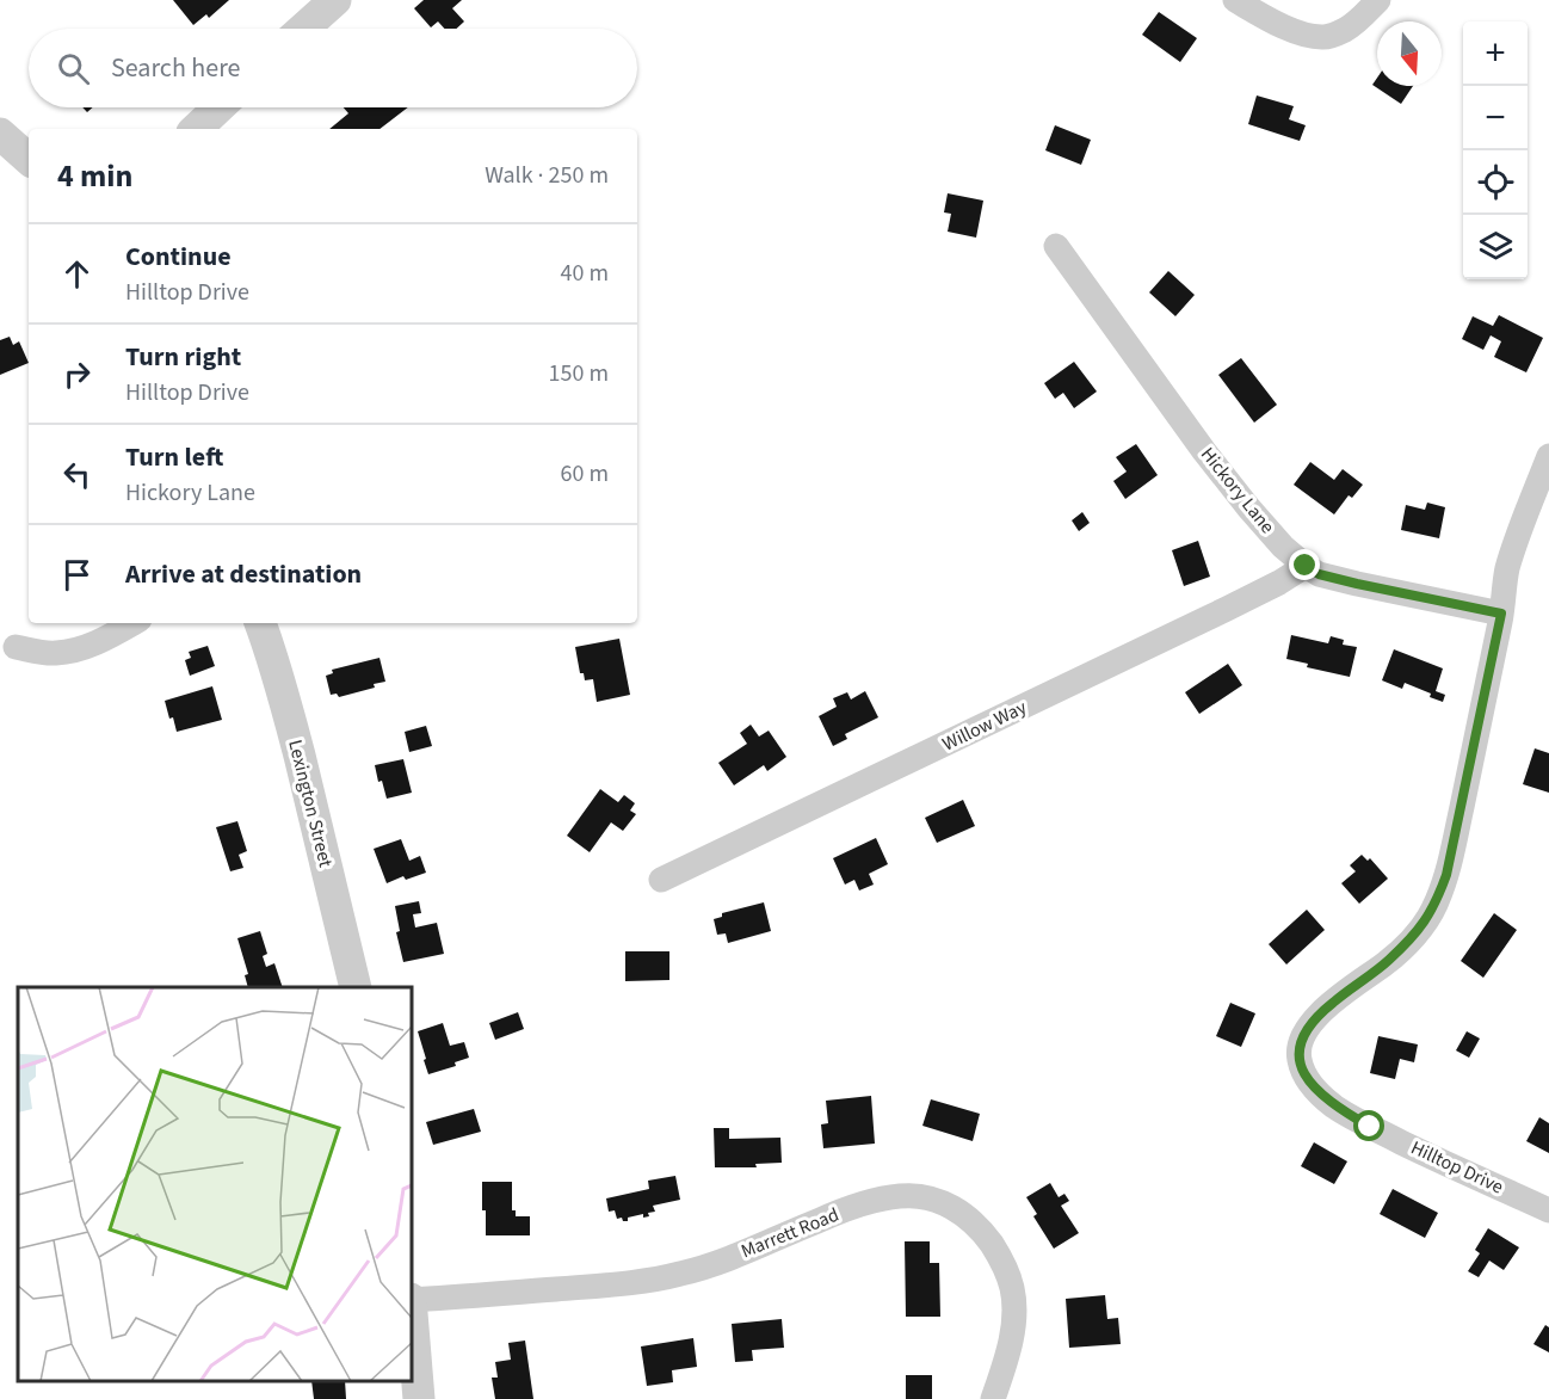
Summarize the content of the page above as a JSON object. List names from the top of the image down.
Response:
{
  "streets": {
    "street": [
      "Hickory Lane",
      "Willow Way",
      "Lexington Street",
      "Hilltop Drive",
      "Marrett Road"
    ]
  },
  "crossings": [
    ["Hickory Lane", "Willow Way"],
    ["Hickory Lane", "Hilltop Drive"]
  ],
  "north": "bottom",
  "page": {
    "map_buttons": ["+", "−"],
    "search": "Search here",
    "heading": ["4 min", "Walk · 250 m"],
    "list": [
      ["Continue", "Hilltop Drive", "40 m"],
      ["Turn right", "Hilltop Drive", "150 m"],
      ["Turn left", "Hickory Lane", "60 m"],
      "Arrive at destination"
    ]
  }
}
